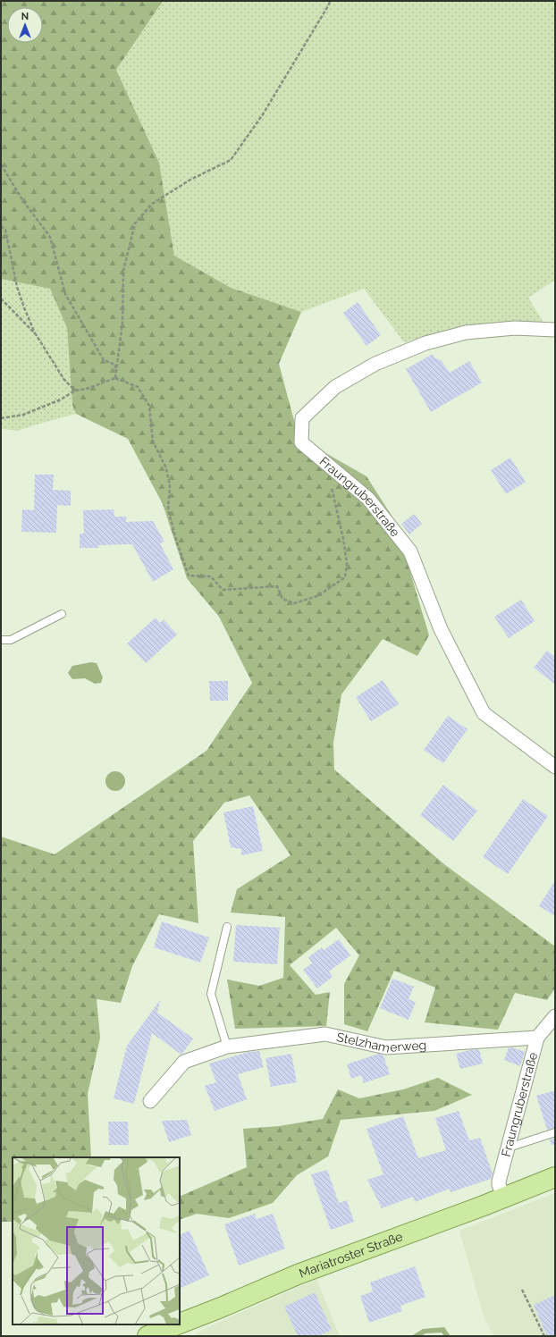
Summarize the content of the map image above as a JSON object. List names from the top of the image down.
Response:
{
  "streets": {
    "main road": ["Mariatroster Straße"],
    "street": ["Fraungruberstraße", "Stelzhamerweg"]
  },
  "crossings": [
    ["Fraungruberstraße", "Stelzhamerweg"],
    ["Fraungruberstraße", "Mariatroster Straße"]
  ],
  "north": "top"
}
